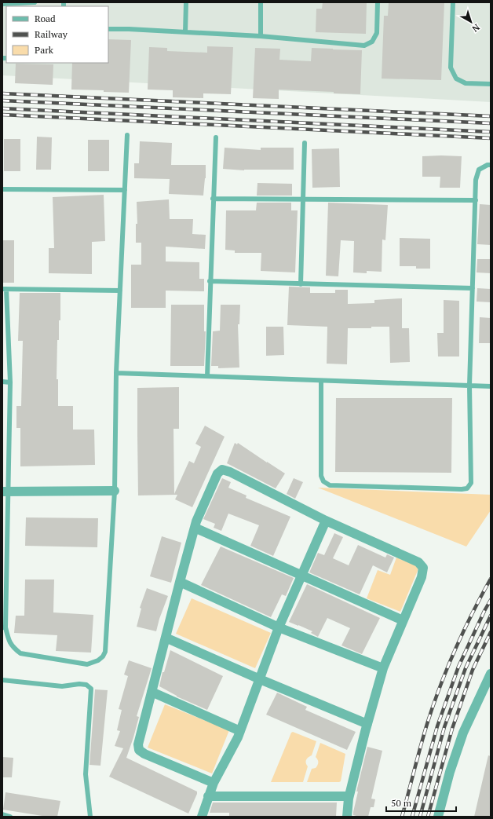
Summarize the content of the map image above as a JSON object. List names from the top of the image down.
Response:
{
  "legend": ["Road", "Railway", "Park"],
  "scale_bar": "50 m",
  "north": "bottom right"
}
